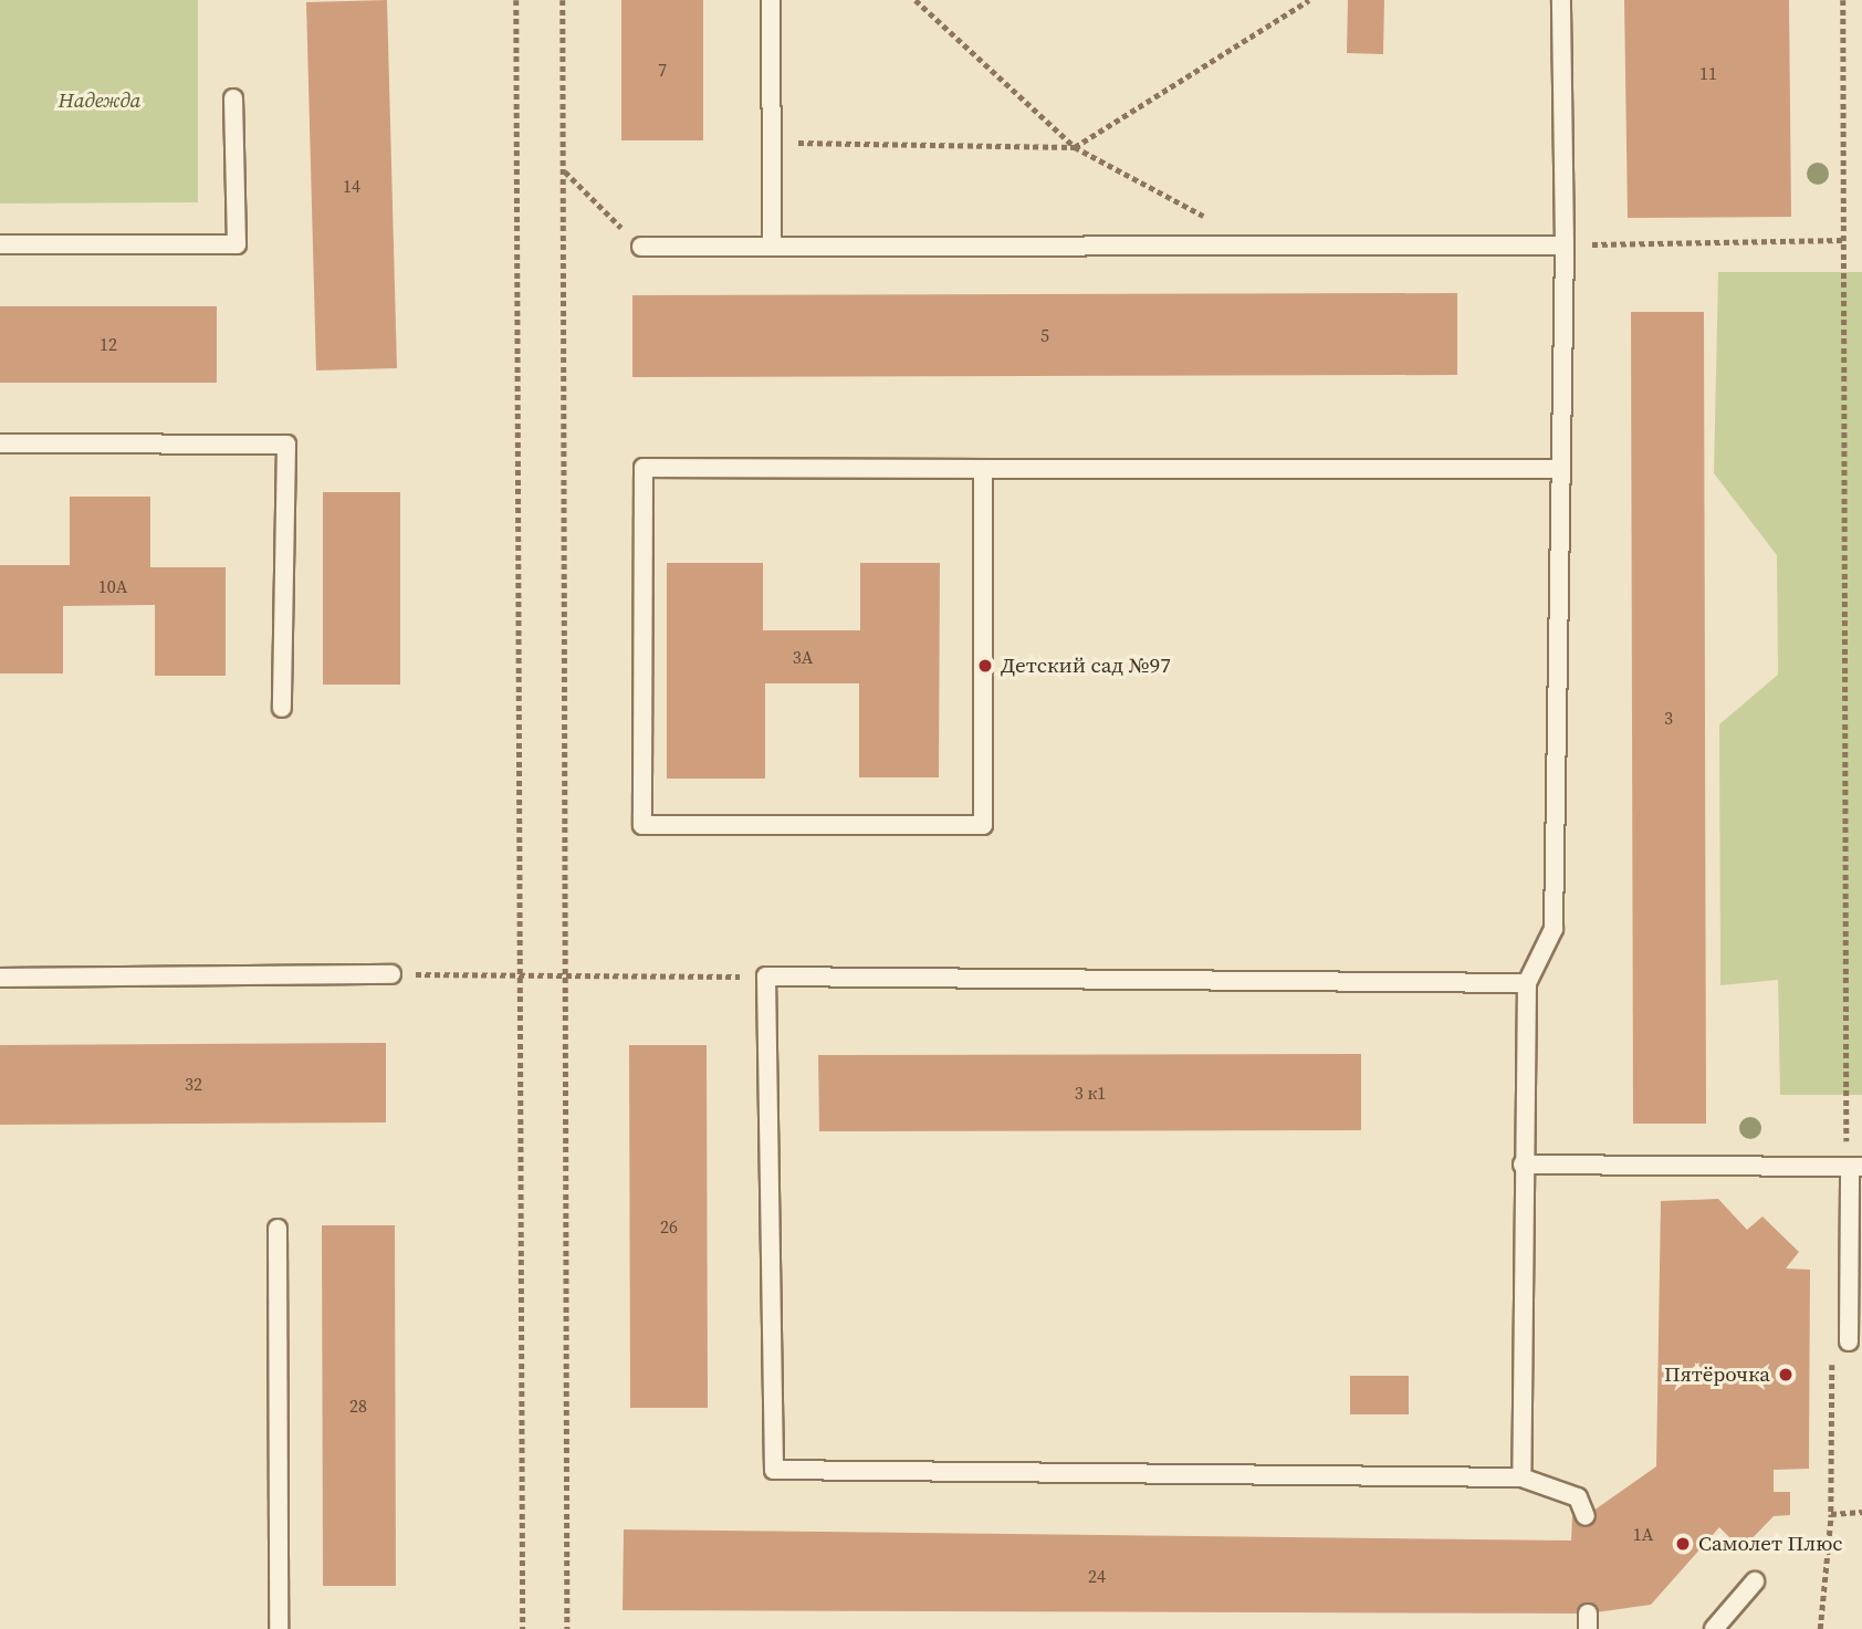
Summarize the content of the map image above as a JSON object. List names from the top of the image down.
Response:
{
  "parks": ["Надежда"],
  "places": ["Детский сад №97", "Пятёрочка", "Самолет Плюс"],
  "house_numbers": [
    "7",
    "11",
    "14",
    "5",
    "12",
    "10А",
    "3А",
    "3",
    "32",
    "3 к1",
    "26",
    "28",
    "1А",
    "24"
  ]
}
